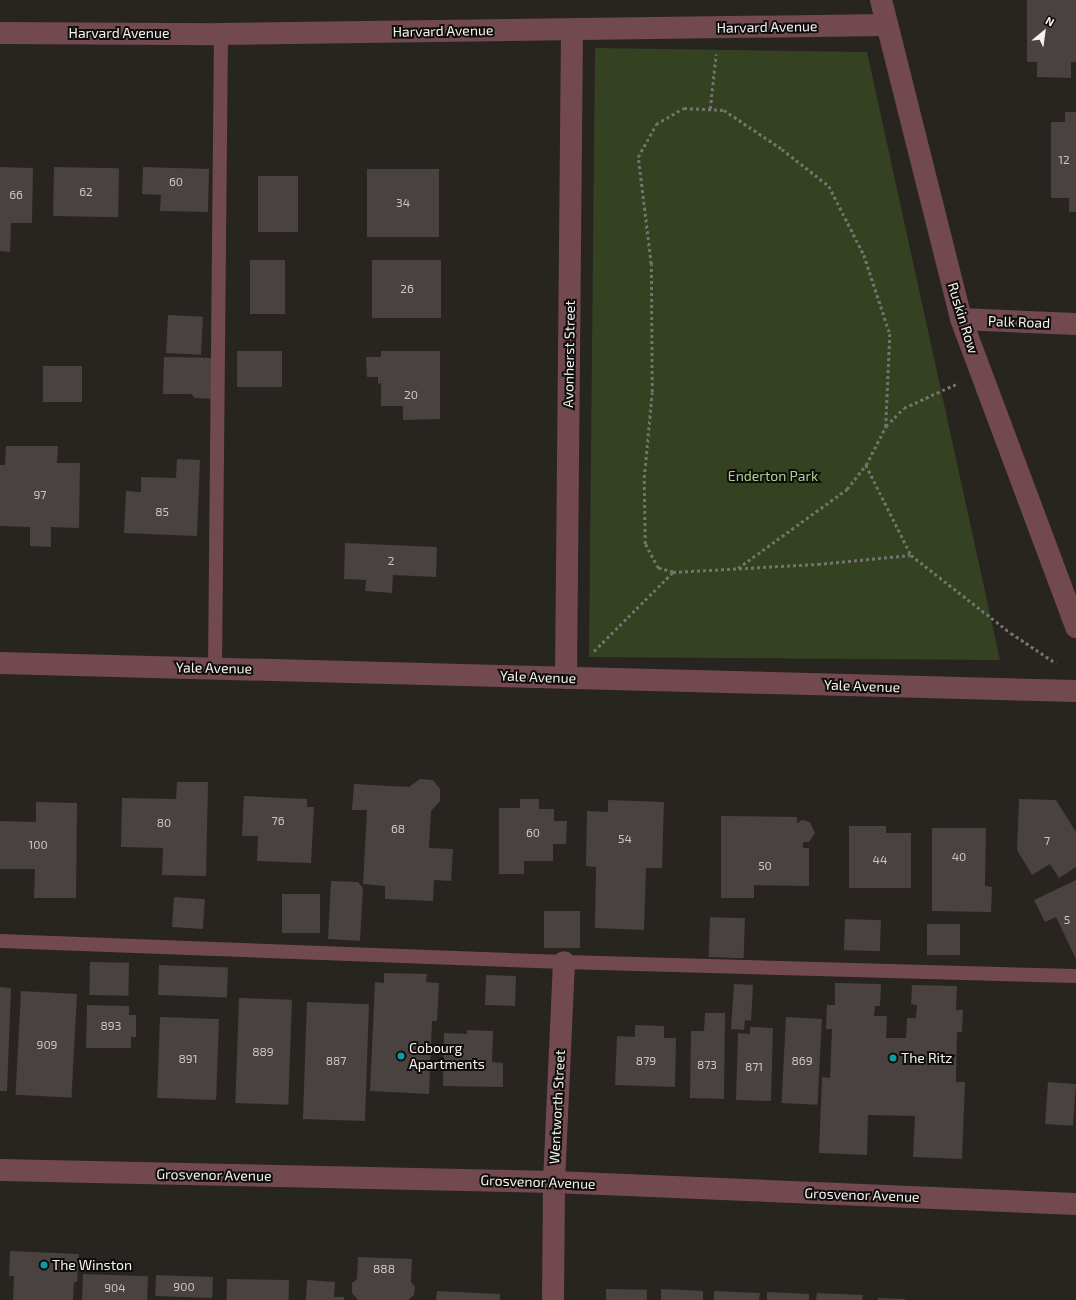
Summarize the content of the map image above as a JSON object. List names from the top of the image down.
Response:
{
  "streets": {
    "street": [
      "Harvard Avenue",
      "Ruskin Row",
      "Palk Road",
      "Avonherst Street",
      "Yale Avenue",
      "Wentworth Street",
      "Grosvenor Avenue"
    ]
  },
  "crossings": [
    ["Harvard Avenue", "Ruskin Row"],
    ["Harvard Avenue", "Avonherst Street"],
    ["Ruskin Row", "Palk Road"],
    ["Avonherst Street", "Yale Avenue"],
    ["Wentworth Street", "Grosvenor Avenue"]
  ],
  "parks": ["Enderton Park"],
  "places": ["Cobourg Apartments", "The Ritz", "The Winston"],
  "house_numbers": [
    "12",
    "60",
    "62",
    "66",
    "34",
    "26",
    "20",
    "97",
    "85",
    "2",
    "76",
    "80",
    "68",
    "60",
    "54",
    "7",
    "100",
    "40",
    "44",
    "50",
    "5",
    "893",
    "909",
    "889",
    "891",
    "887",
    "879",
    "869",
    "873",
    "871",
    "888",
    "900",
    "904"
  ],
  "north": "top right"
}
